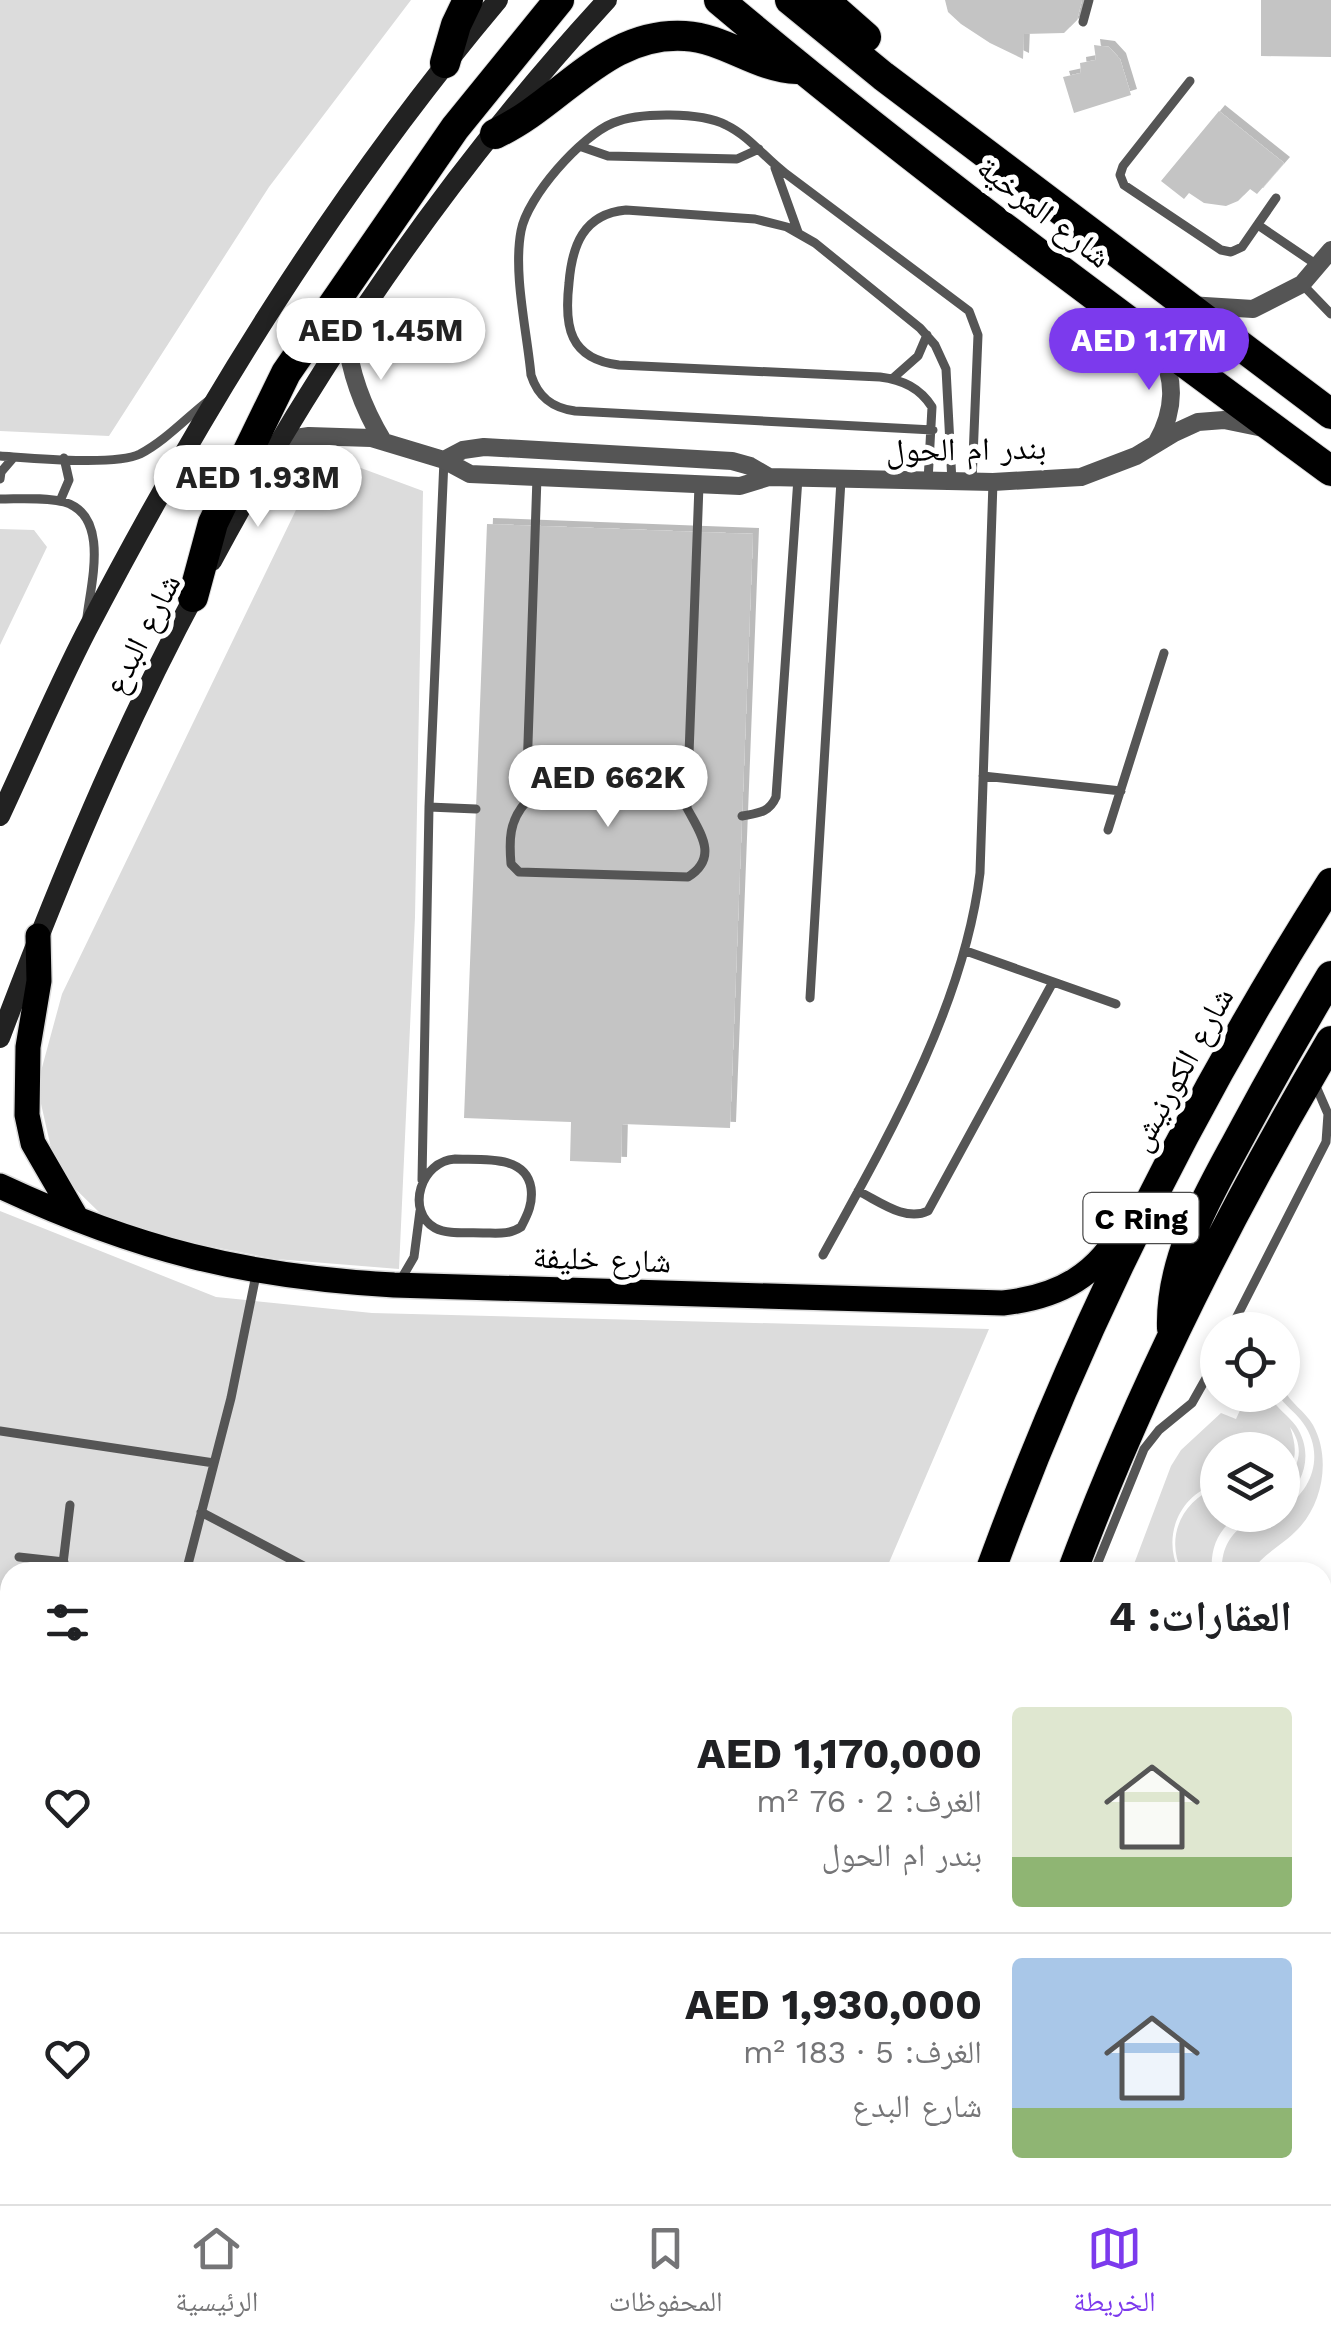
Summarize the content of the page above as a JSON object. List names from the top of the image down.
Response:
{
  "streets": {
    "highway": ["شارع المرخية", "شارع الكورنيش", "C Ring"],
    "main road": ["شارع البدع", "شارع خليفة"],
    "street": ["بندر ام الحول"]
  },
  "crossings": [
    ["شارع المرخية", "بندر ام الحول"],
    ["بندر ام الحول", "شارع البدع"],
    ["شارع الكورنيش", "شارع خليفة"]
  ],
  "page": {
    "price": [
      "AED 1.45M",
      "AED 1.17M",
      "AED 1.93M",
      "AED 662K"
    ],
    "heading": "العقارات: 4",
    "list": [
      {
        "name": "AED 1,170,000",
        "note": "الغرف: 2 · 76 m² · بندر ام الحول"
      },
      {
        "name": "AED 1,930,000",
        "note": "الغرف: 5 · 183 m² · شارع البدع"
      }
    ],
    "tabs": ["الخريطة", "المحفوظات", "الرئيسية"]
  }
}
